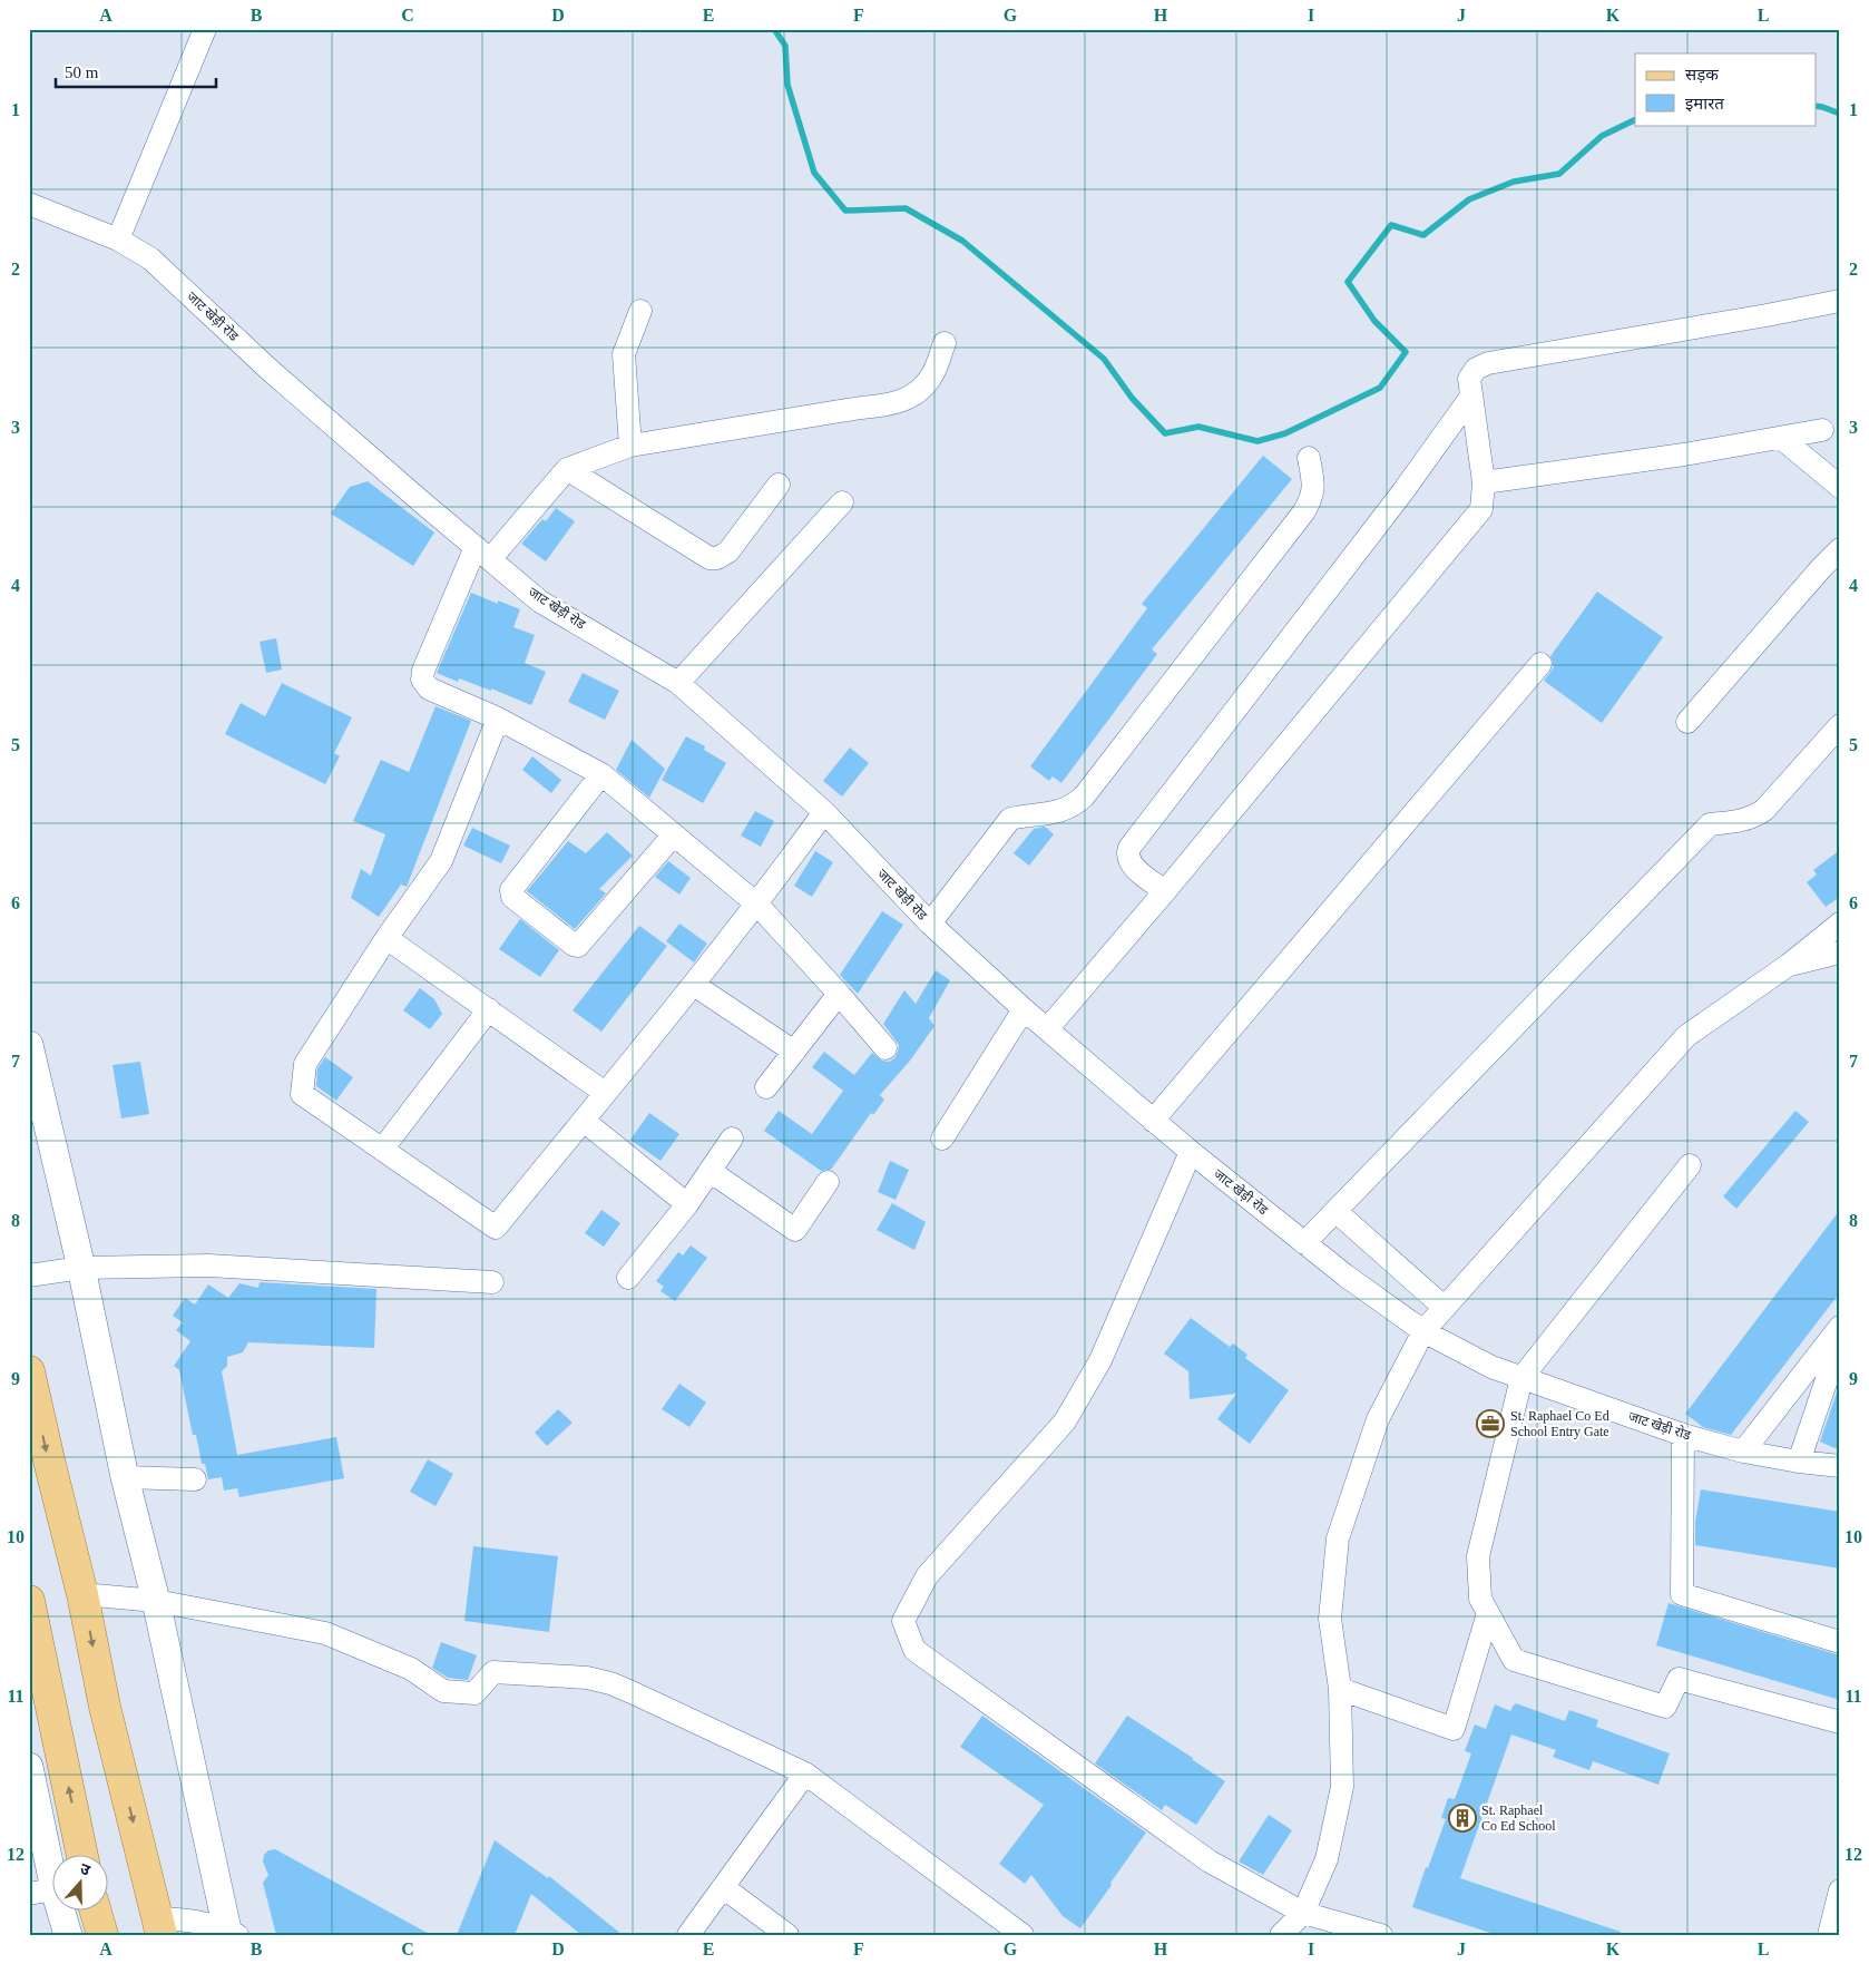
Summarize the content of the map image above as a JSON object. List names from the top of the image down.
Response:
{
  "streets": {
    "street": ["जाट खेड़ी रोड"]
  },
  "places": {
    "office": ["St. Raphael Co Ed School Entry Gate"],
    "building": ["St. Raphael Co Ed School"]
  },
  "legend": ["सड़क", "इमारत"],
  "scale_bar": "50 m",
  "north": "top",
  "grid": {
    "columns": [
      "A",
      "B",
      "C",
      "D",
      "E",
      "F",
      "G",
      "H",
      "I",
      "J",
      "K",
      "L"
    ],
    "rows": [
      "1",
      "2",
      "3",
      "4",
      "5",
      "6",
      "7",
      "8",
      "9",
      "10",
      "11",
      "12"
    ]
  }
}
